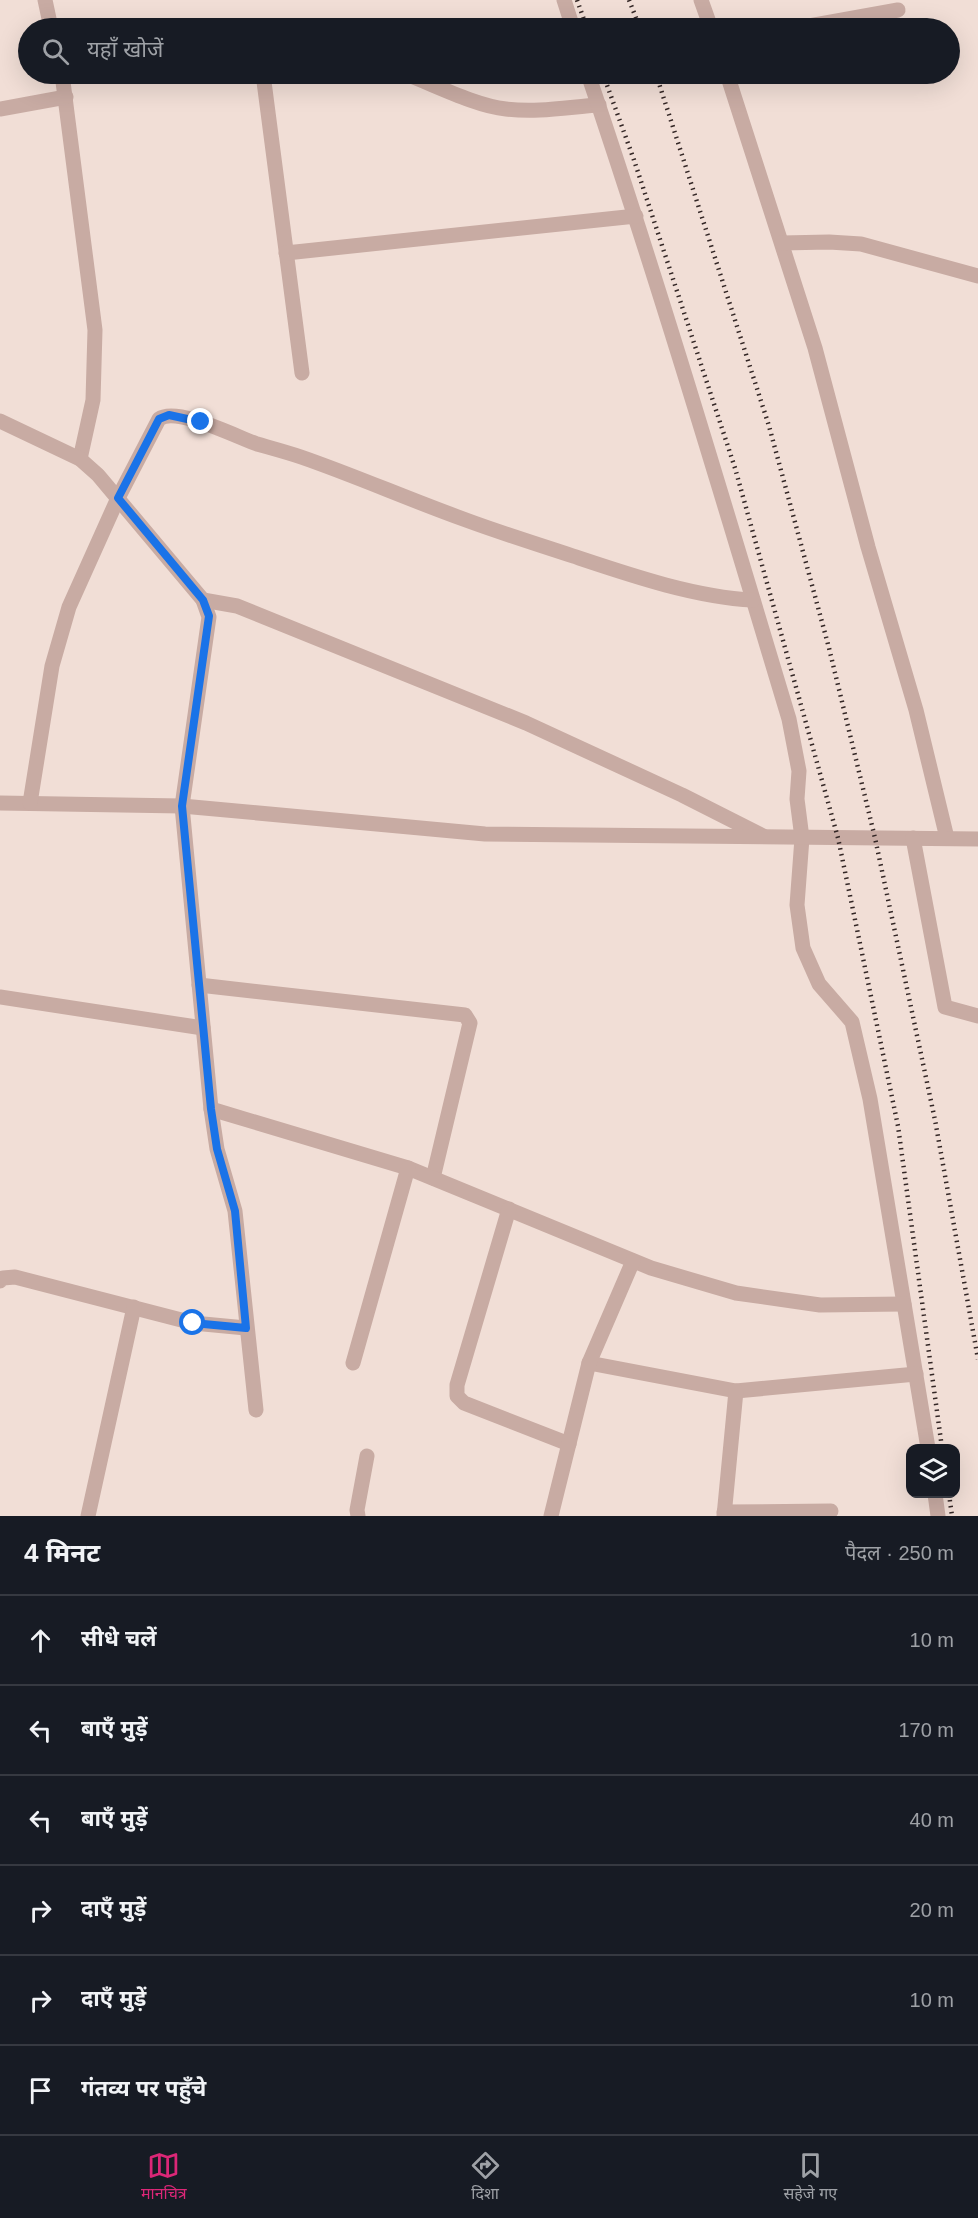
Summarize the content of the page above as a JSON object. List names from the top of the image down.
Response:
{
  "page": {
    "search": "यहाँ खोजें",
    "heading": ["4 मिनट", "पैदल · 250 m"],
    "list": [
      ["सीधे चलें", "10 m"],
      ["बाएँ मुड़ें", "170 m"],
      ["बाएँ मुड़ें", "40 m"],
      ["दाएँ मुड़ें", "20 m"],
      ["दाएँ मुड़ें", "10 m"],
      "गंतव्य पर पहुँचे"
    ],
    "nav": ["मानचित्र", "दिशा", "सहेजे गए"]
  }
}
